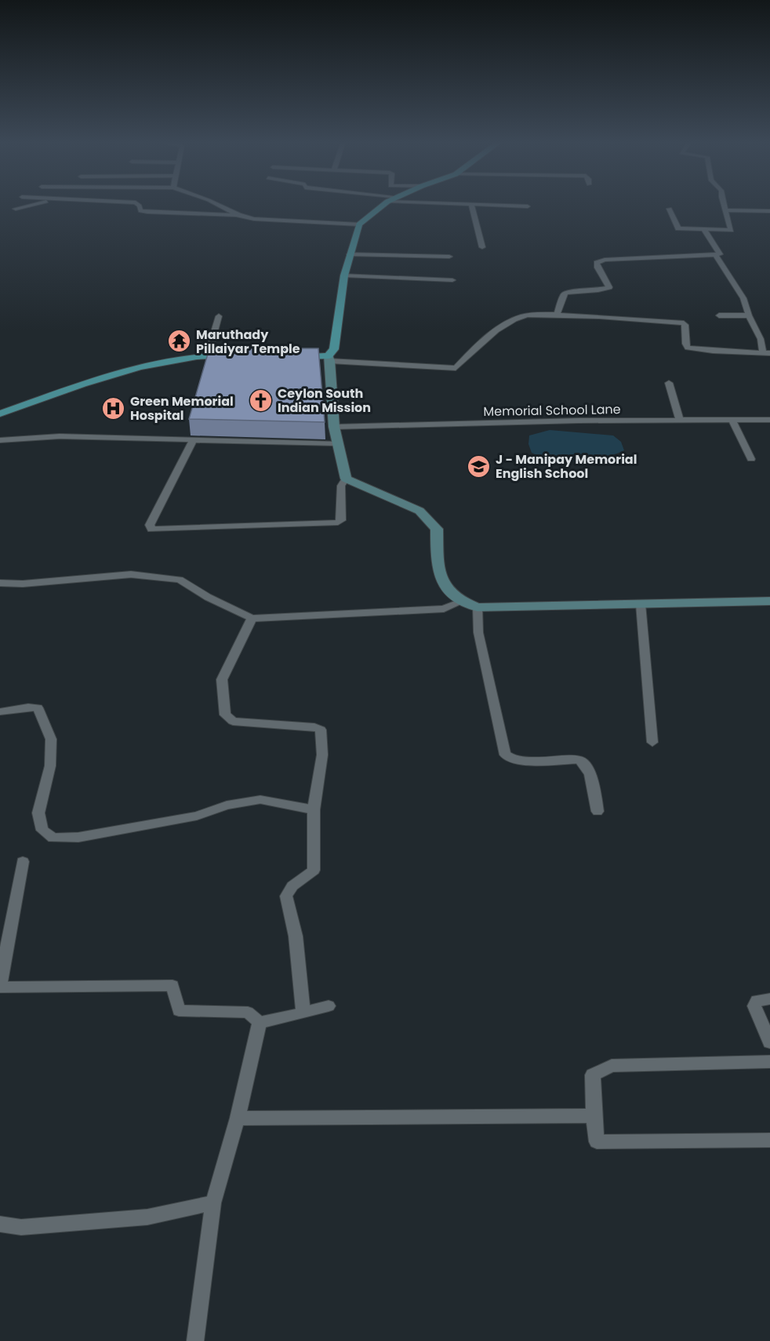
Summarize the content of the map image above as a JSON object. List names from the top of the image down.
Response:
{
  "streets": {
    "street": ["Memorial School Lane"]
  },
  "places": {
    "temple": ["Maruthady Pillaiyar Temple"],
    "church": ["Ceylon South Indian Mission"],
    "hospital": ["Green Memorial Hospital"],
    "school or university": ["J - Manipay Memorial English School"]
  }
}
